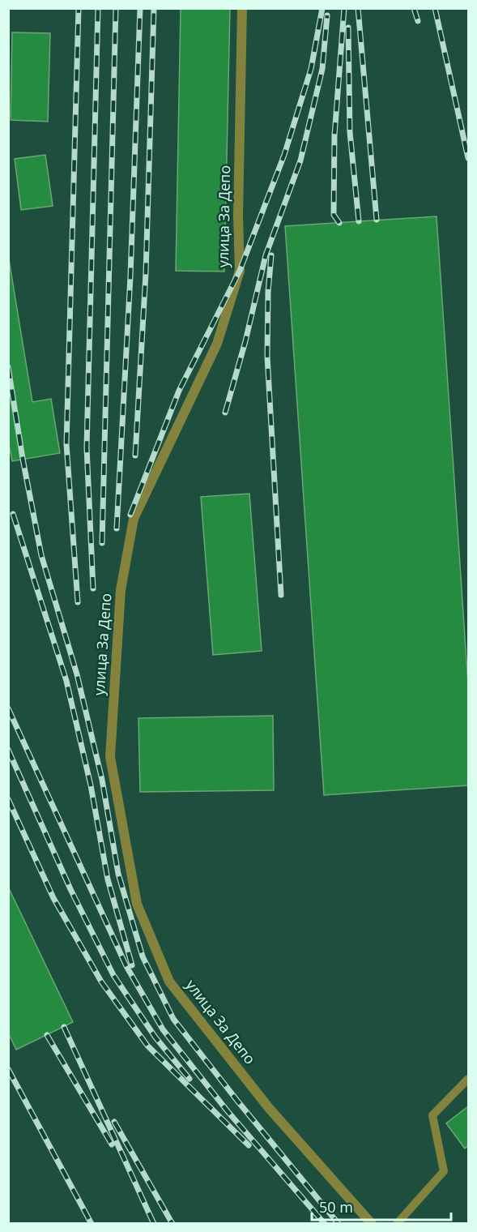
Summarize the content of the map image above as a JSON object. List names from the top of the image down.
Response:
{
  "streets": {
    "street": ["улица За Депо"]
  },
  "scale_bar": "50 m"
}
